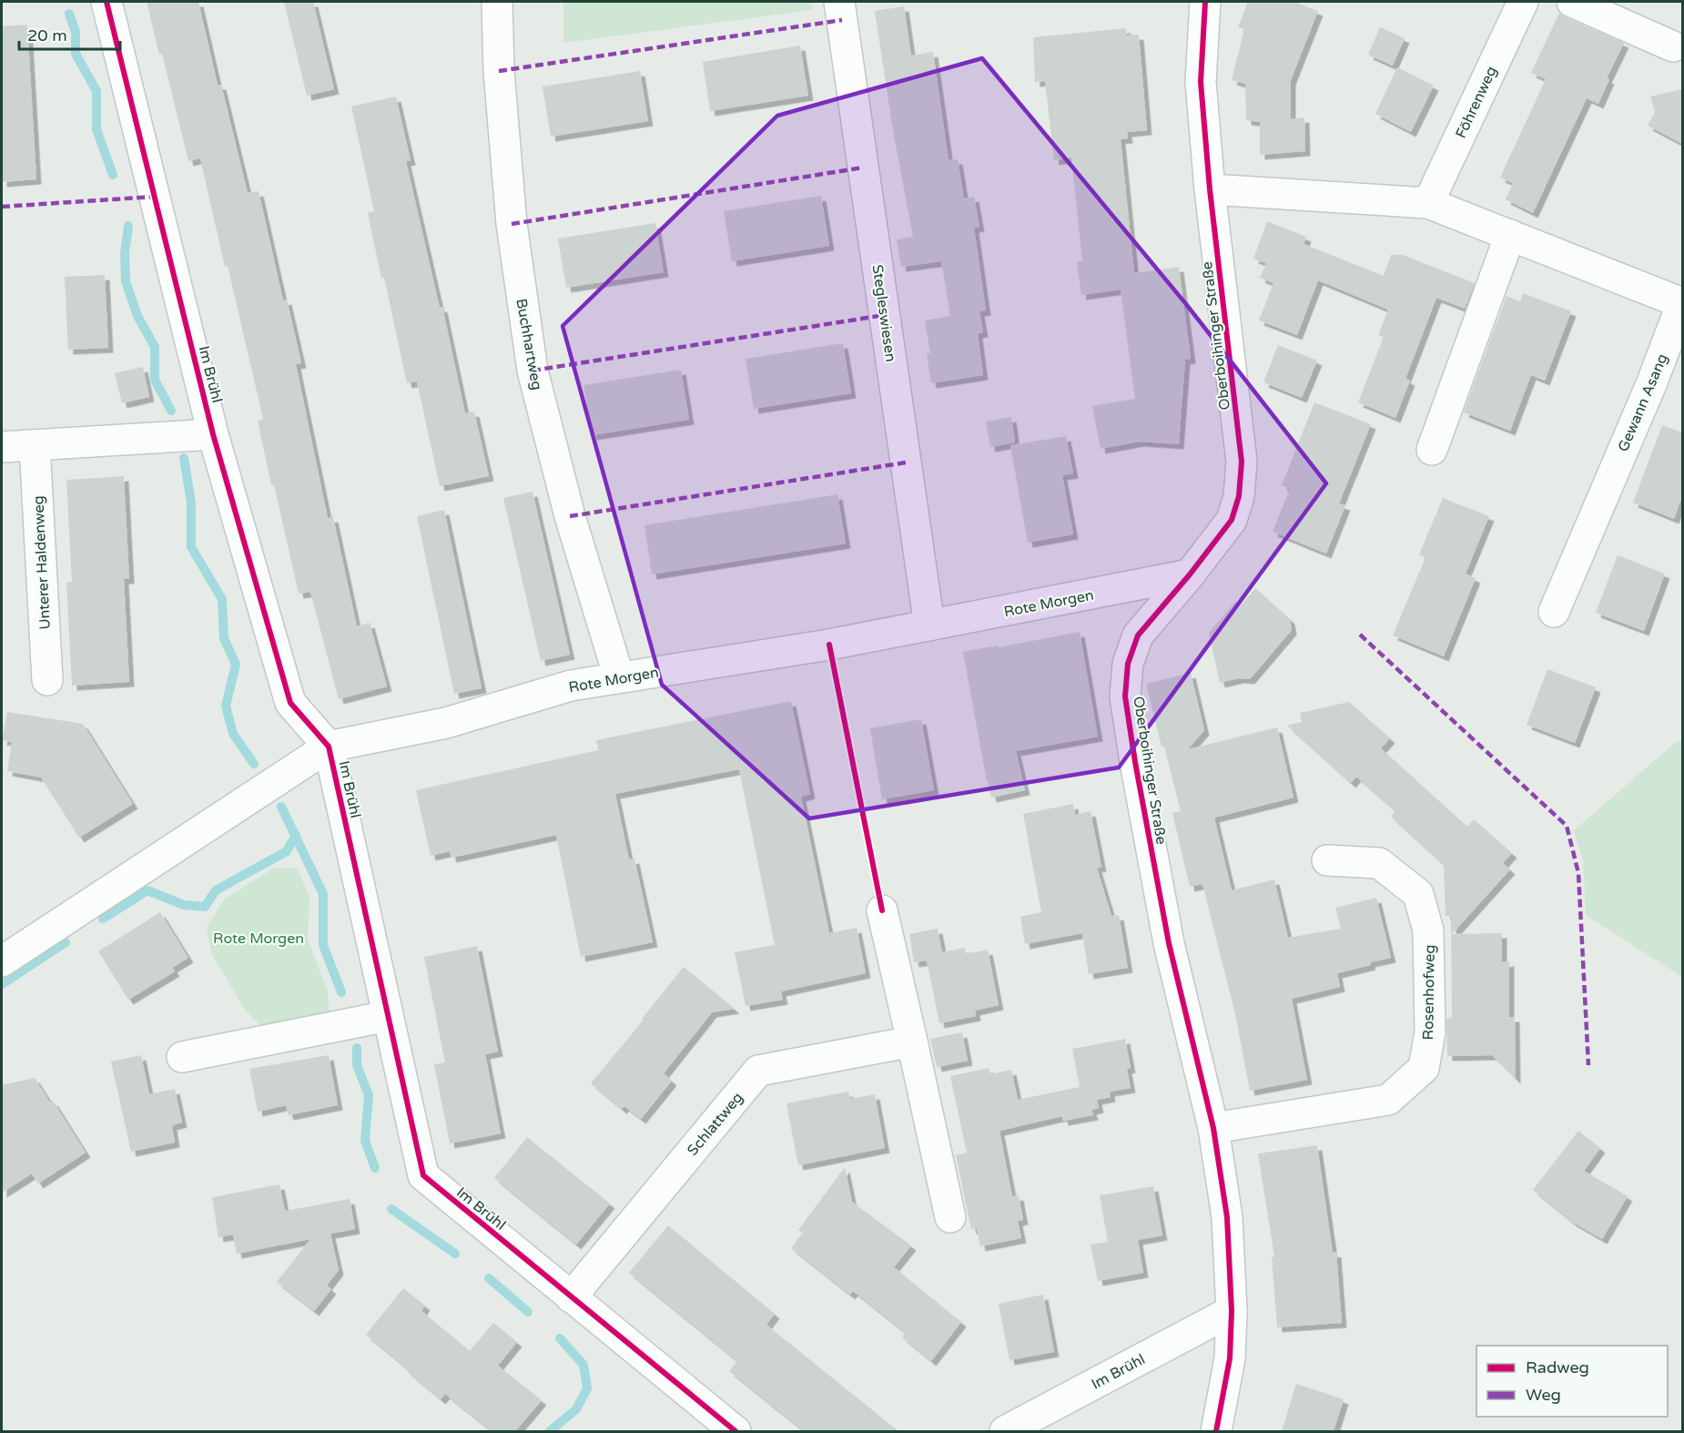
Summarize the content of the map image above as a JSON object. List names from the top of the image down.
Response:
{
  "streets": {
    "street": [
      "Föhrenweg",
      "Stegleswiesen",
      "Oberboihinger Straße",
      "Buchhartweg",
      "Im Brühl",
      "Gewann Asang",
      "Unterer Haldenweg",
      "Rote Morgen",
      "Rosenhofweg",
      "Schlattweg"
    ]
  },
  "crossings": [
    ["Föhrenweg", "Gewann Asang"],
    ["Stegleswiesen", "Rote Morgen"],
    ["Oberboihinger Straße", "Im Brühl"],
    ["Oberboihinger Straße", "Gewann Asang"],
    ["Oberboihinger Straße", "Rote Morgen"],
    ["Oberboihinger Straße", "Rosenhofweg"],
    ["Buchhartweg", "Rote Morgen"],
    ["Im Brühl", "Rote Morgen"],
    ["Im Brühl", "Schlattweg"]
  ],
  "parks": ["Rote Morgen"],
  "legend": ["Radweg", "Weg"],
  "scale_bar": "20 m"
}
